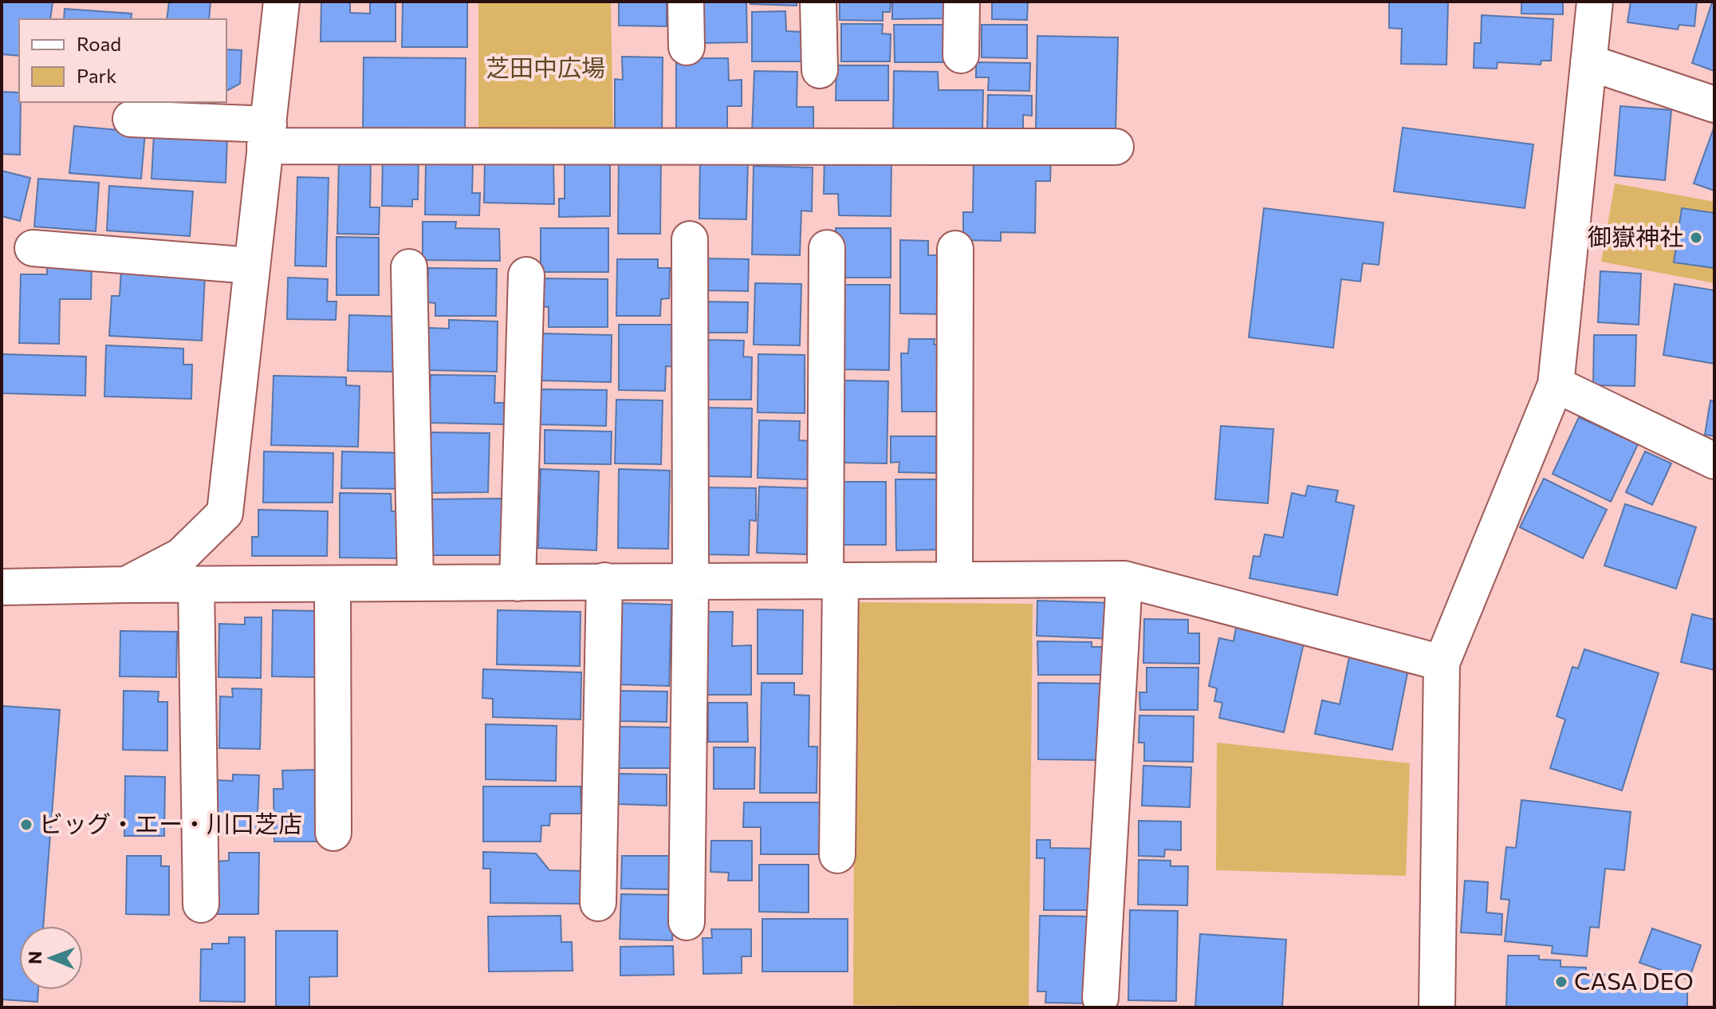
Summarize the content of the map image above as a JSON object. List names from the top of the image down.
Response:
{
  "parks": ["芝田中広場"],
  "places": ["御嶽神社", "ビッグ・エー・川口芝店", "CASA DEO"],
  "legend": ["Road", "Park"],
  "north": "left"
}
